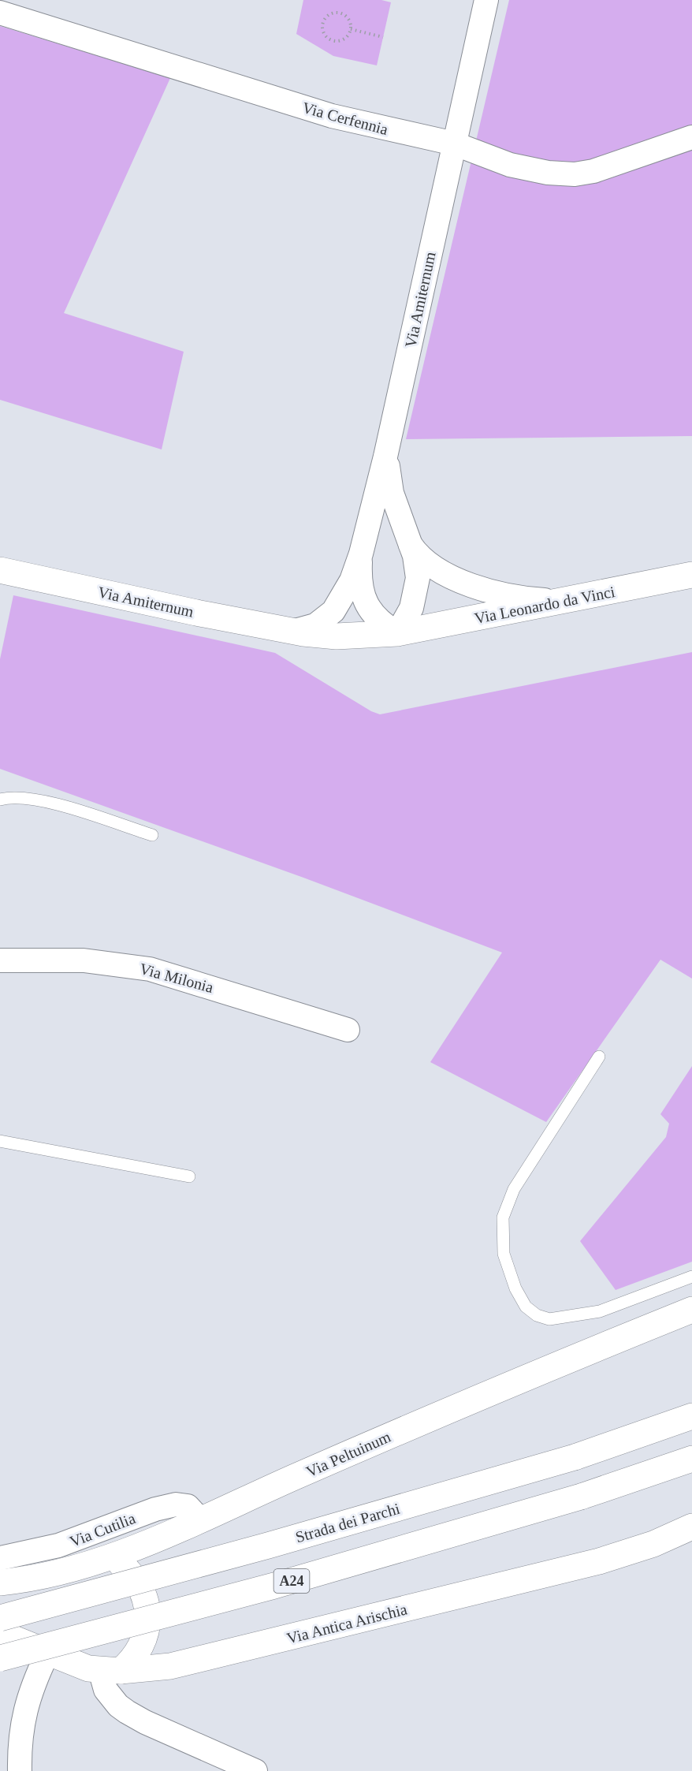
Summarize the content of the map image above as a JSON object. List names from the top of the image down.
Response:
{
  "streets": {
    "main road": [
      "Via Amiternum",
      "Via Leonardo da Vinci",
      "Via Peltuinum",
      "Strada dei Parchi",
      "A24",
      "Via Antica Arischia"
    ],
    "street": ["Via Cerfennia", "Via Milonia", "Via Cutilia"]
  },
  "crossings": [
    ["Via Cerfennia", "Via Amiternum"],
    ["Via Amiternum", "Via Leonardo da Vinci"],
    ["Via Peltuinum", "Via Cutilia"],
    ["Via Peltuinum", "Via Antica Arischia"]
  ]
}
